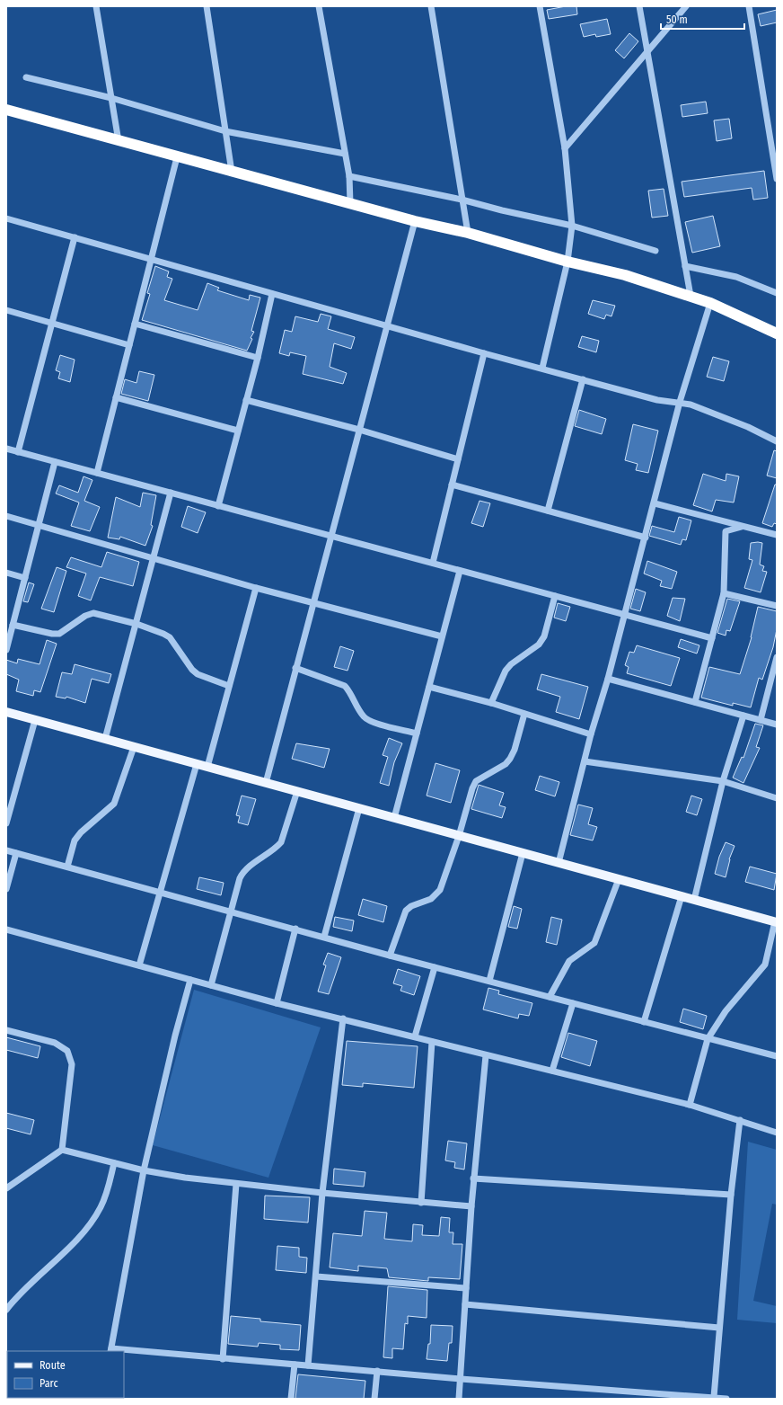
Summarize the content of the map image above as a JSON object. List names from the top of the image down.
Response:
{
  "legend": ["Route", "Parc"],
  "scale_bar": "50 m"
}
